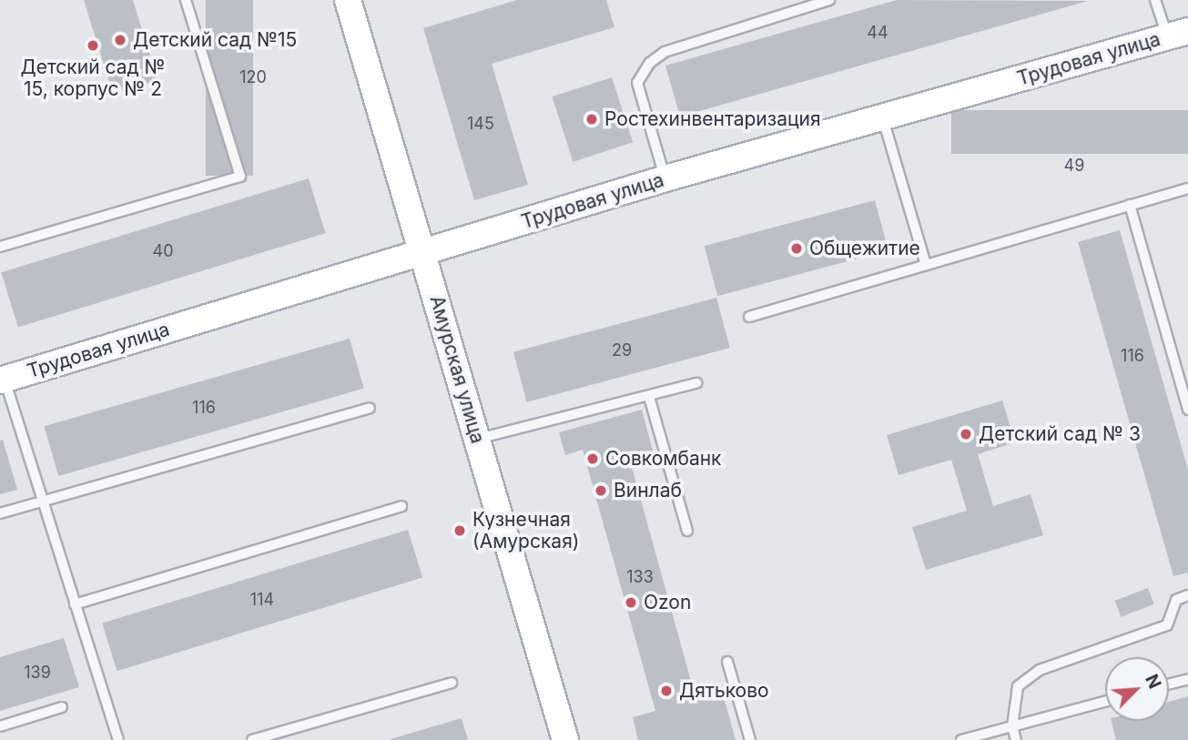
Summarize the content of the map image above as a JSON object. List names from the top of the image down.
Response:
{
  "streets": {
    "street": ["Трудовая улица", "Амурская улица"]
  },
  "crossings": [
    ["Трудовая улица", "Амурская улица"]
  ],
  "places": [
    "Детский сад №15",
    "Детский сад № 15, корпус № 2",
    "Ростехинвентаризация",
    "Общежитие",
    "Детский сад № 3",
    "Совкомбанк",
    "Винлаб",
    "Кузнечная (Амурская)",
    "Ozon",
    "Дятьково"
  ],
  "house_numbers": [
    "44",
    "120",
    "145",
    "49",
    "40",
    "29",
    "116",
    "116",
    "133",
    "114",
    "139"
  ],
  "north": "top right"
}
